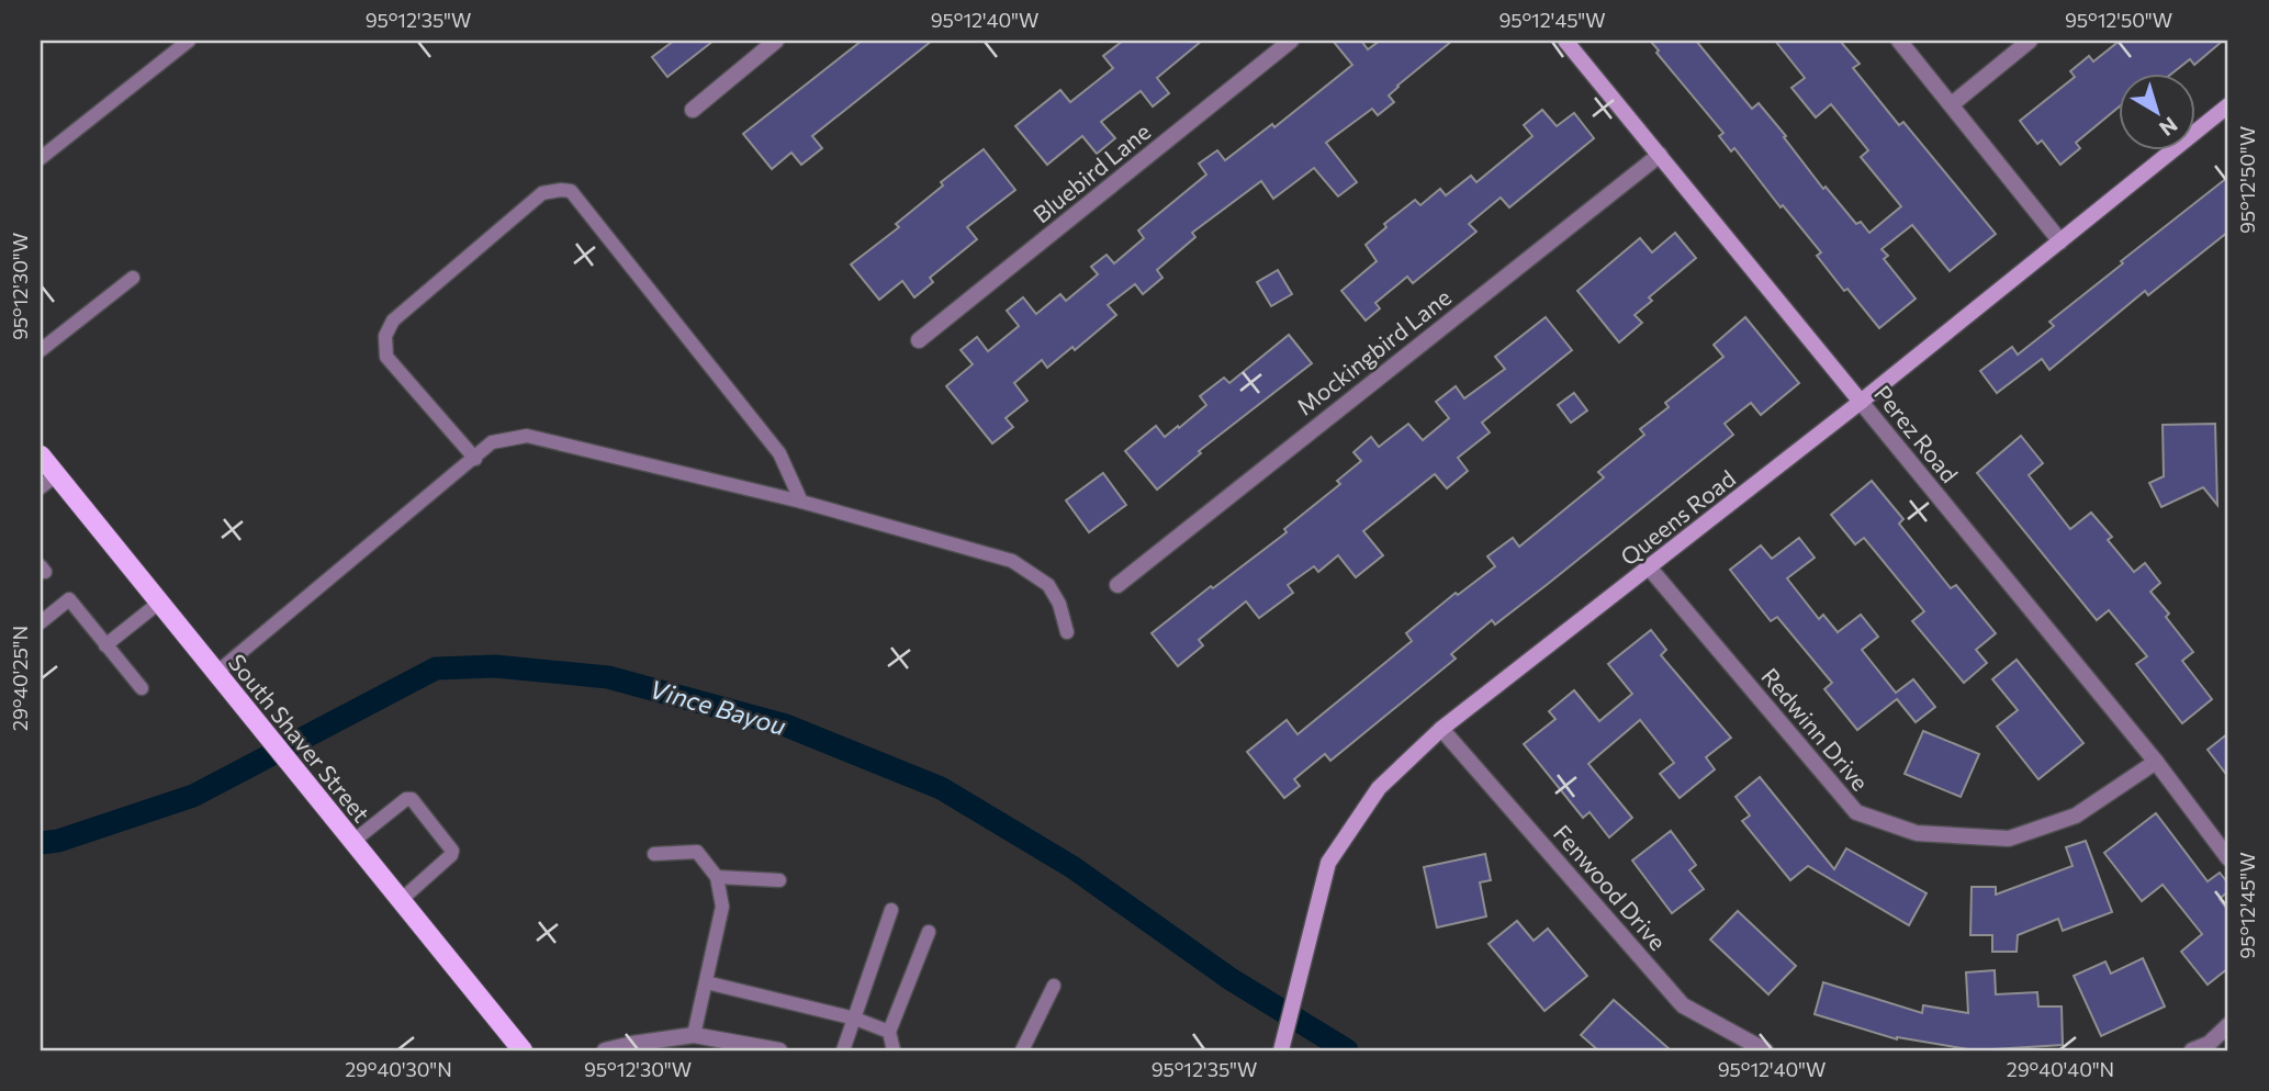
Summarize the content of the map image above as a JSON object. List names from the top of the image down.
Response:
{
  "streets": {
    "main road": ["South Shaver Street"],
    "street": [
      "Bluebird Lane",
      "Mockingbird Lane",
      "Perez Road",
      "Queens Road",
      "Redwinn Drive",
      "Fenwood Drive"
    ]
  },
  "crossings": [
    ["Mockingbird Lane", "Perez Road"],
    ["Perez Road", "Queens Road"],
    ["Perez Road", "Redwinn Drive"],
    ["Queens Road", "Redwinn Drive"],
    ["Queens Road", "Fenwood Drive"]
  ],
  "water": ["Vince Bayou"],
  "north": "bottom right",
  "coordinates": [
    "95°12'35\"W",
    "95°12'40\"W",
    "95°12'45\"W",
    "95°12'50\"W",
    "95°12'30\"W",
    "29°40'25\"N",
    "29°40'30\"N",
    "29°40'40\"N"
  ]
}
